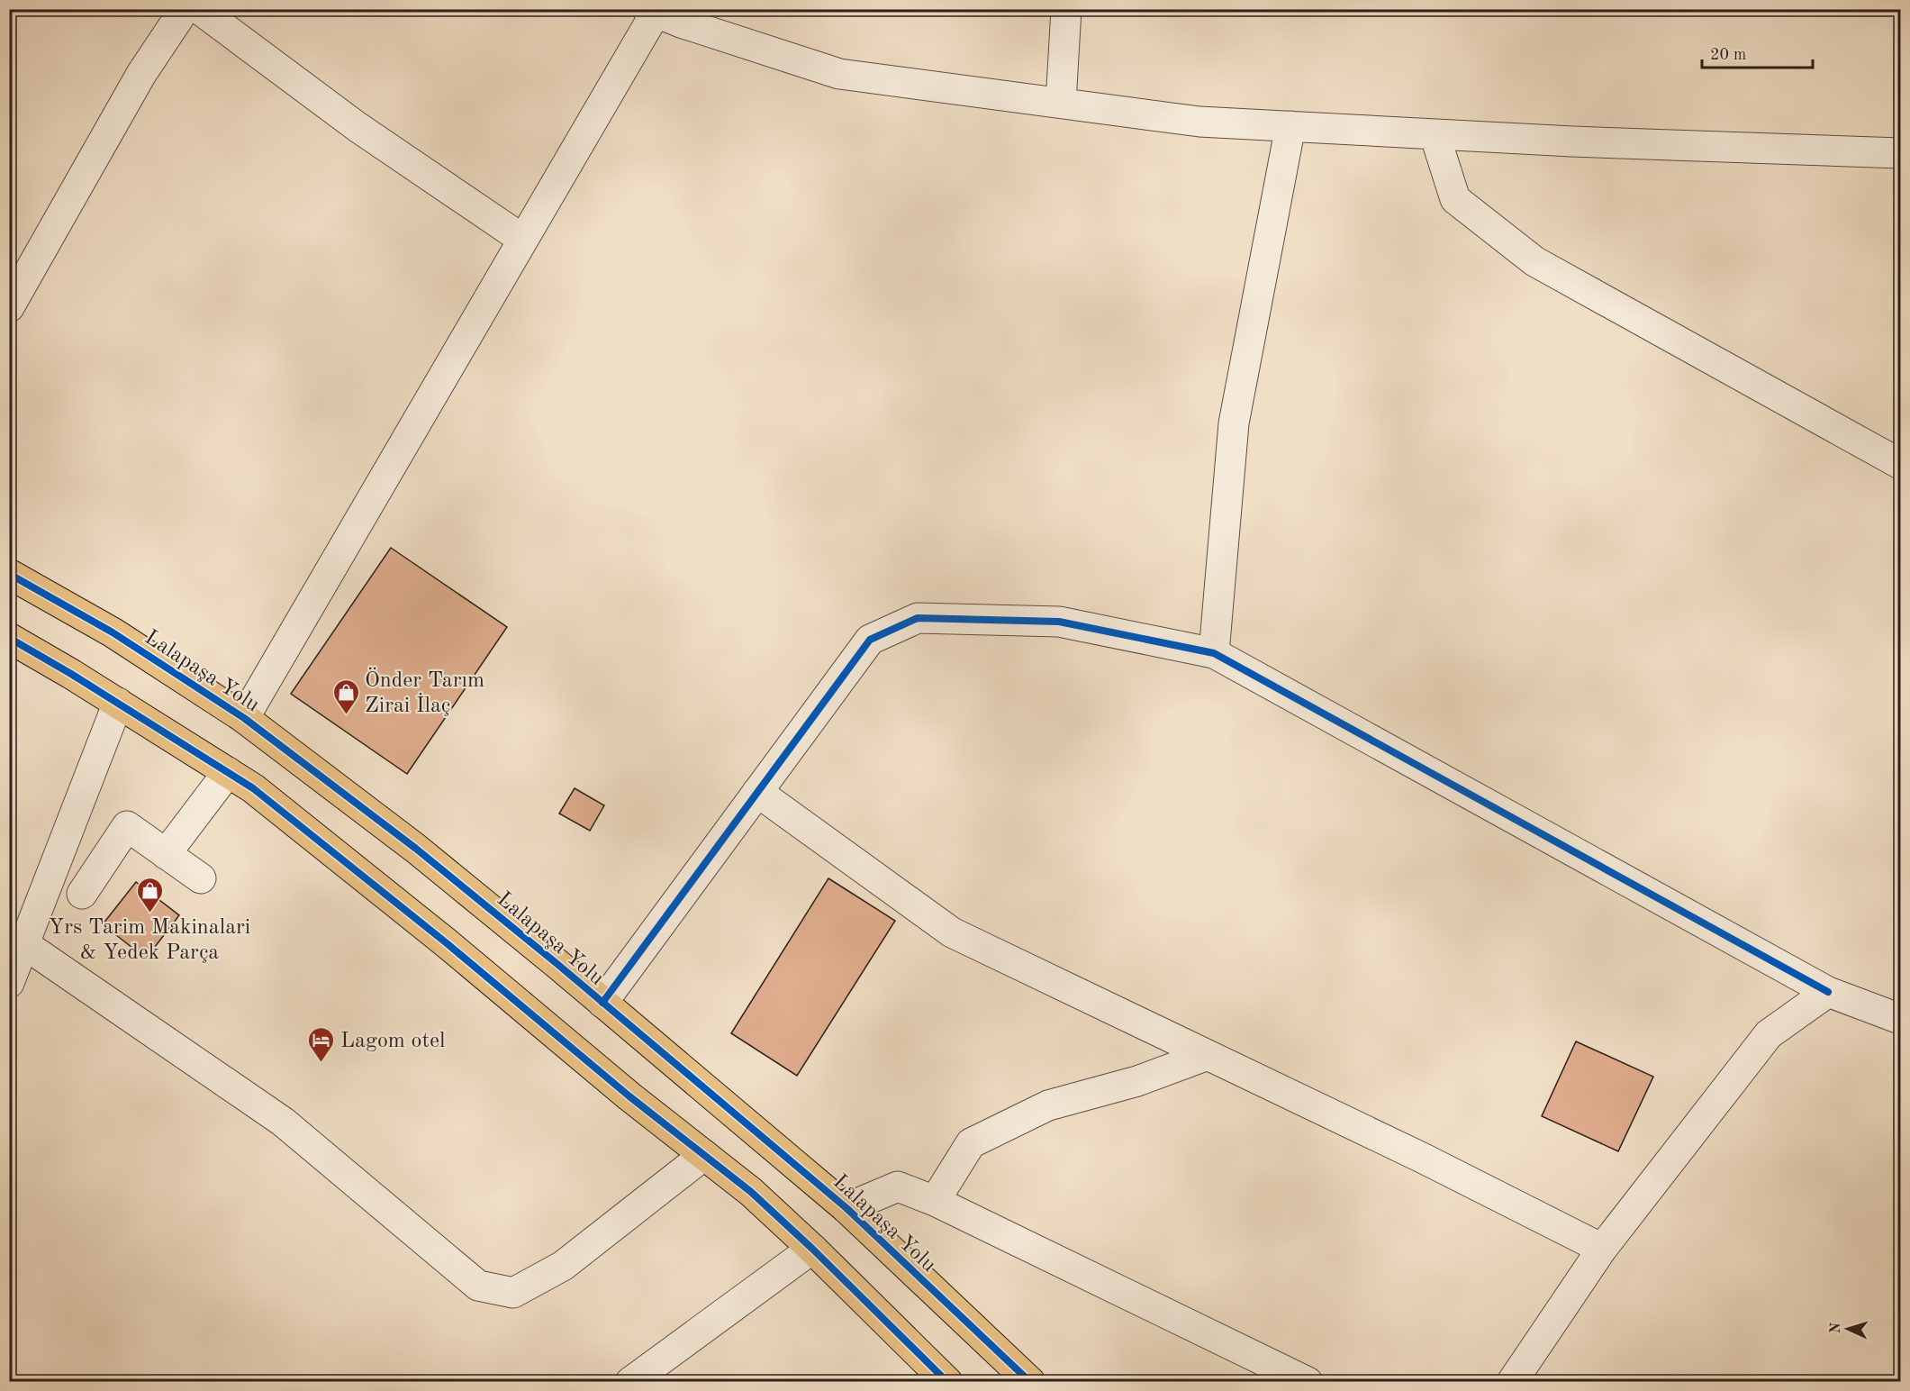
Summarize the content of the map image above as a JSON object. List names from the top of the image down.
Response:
{
  "streets": {
    "main road": ["Lalapaşa Yolu"]
  },
  "places": {
    "shop": ["Önder Tarım Zirai İlaç", "Yrs Tarim Makinalari & Yedek Parça"],
    "hotel": ["Lagom otel"]
  },
  "scale_bar": "20 m",
  "north": "left"
}
